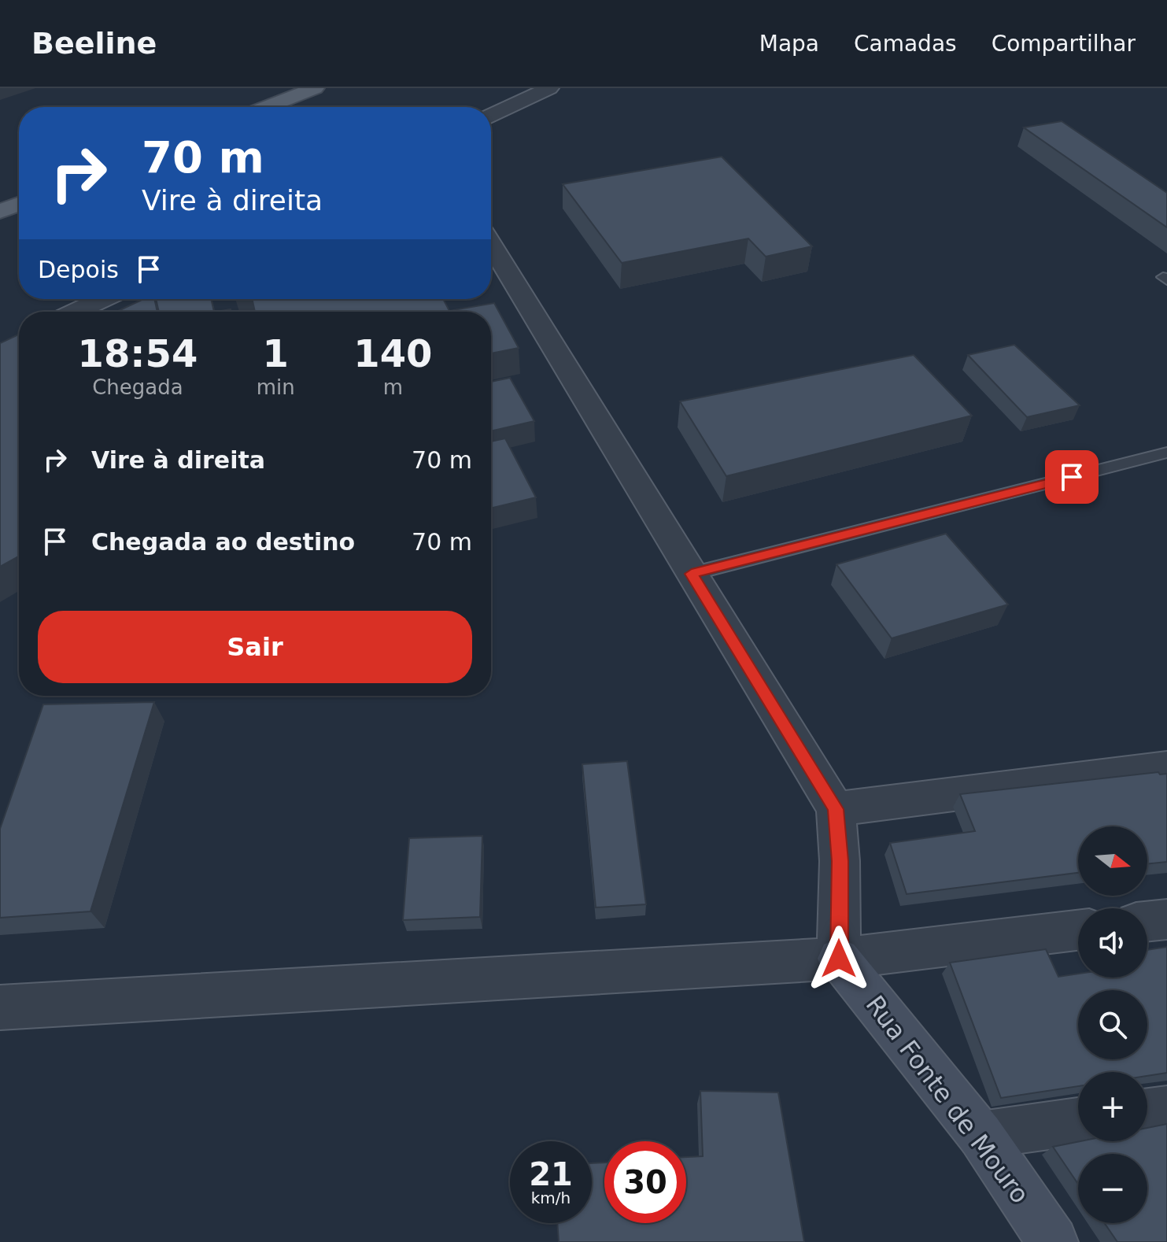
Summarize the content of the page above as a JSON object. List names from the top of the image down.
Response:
{
  "streets": {
    "street": ["Rua Fonte de Mouro"]
  },
  "north": "right",
  "page": {
    "header": "Beeline",
    "nav": ["Mapa", "Camadas", "Compartilhar"],
    "turn": ["70 m", "Vire à direita"],
    "then": "Depois",
    "eta": [
      "18:54",
      "Chegada",
      "1",
      "min",
      "140",
      "m"
    ],
    "list": [
      {
        "name": "Vire à direita",
        "value": "70 m"
      },
      {
        "name": "Chegada ao destino",
        "value": "70 m"
      }
    ],
    "buttons": "Sair",
    "map_buttons": ["+", "−"],
    "speed": "21 km/h",
    "limit": "30"
  }
}
